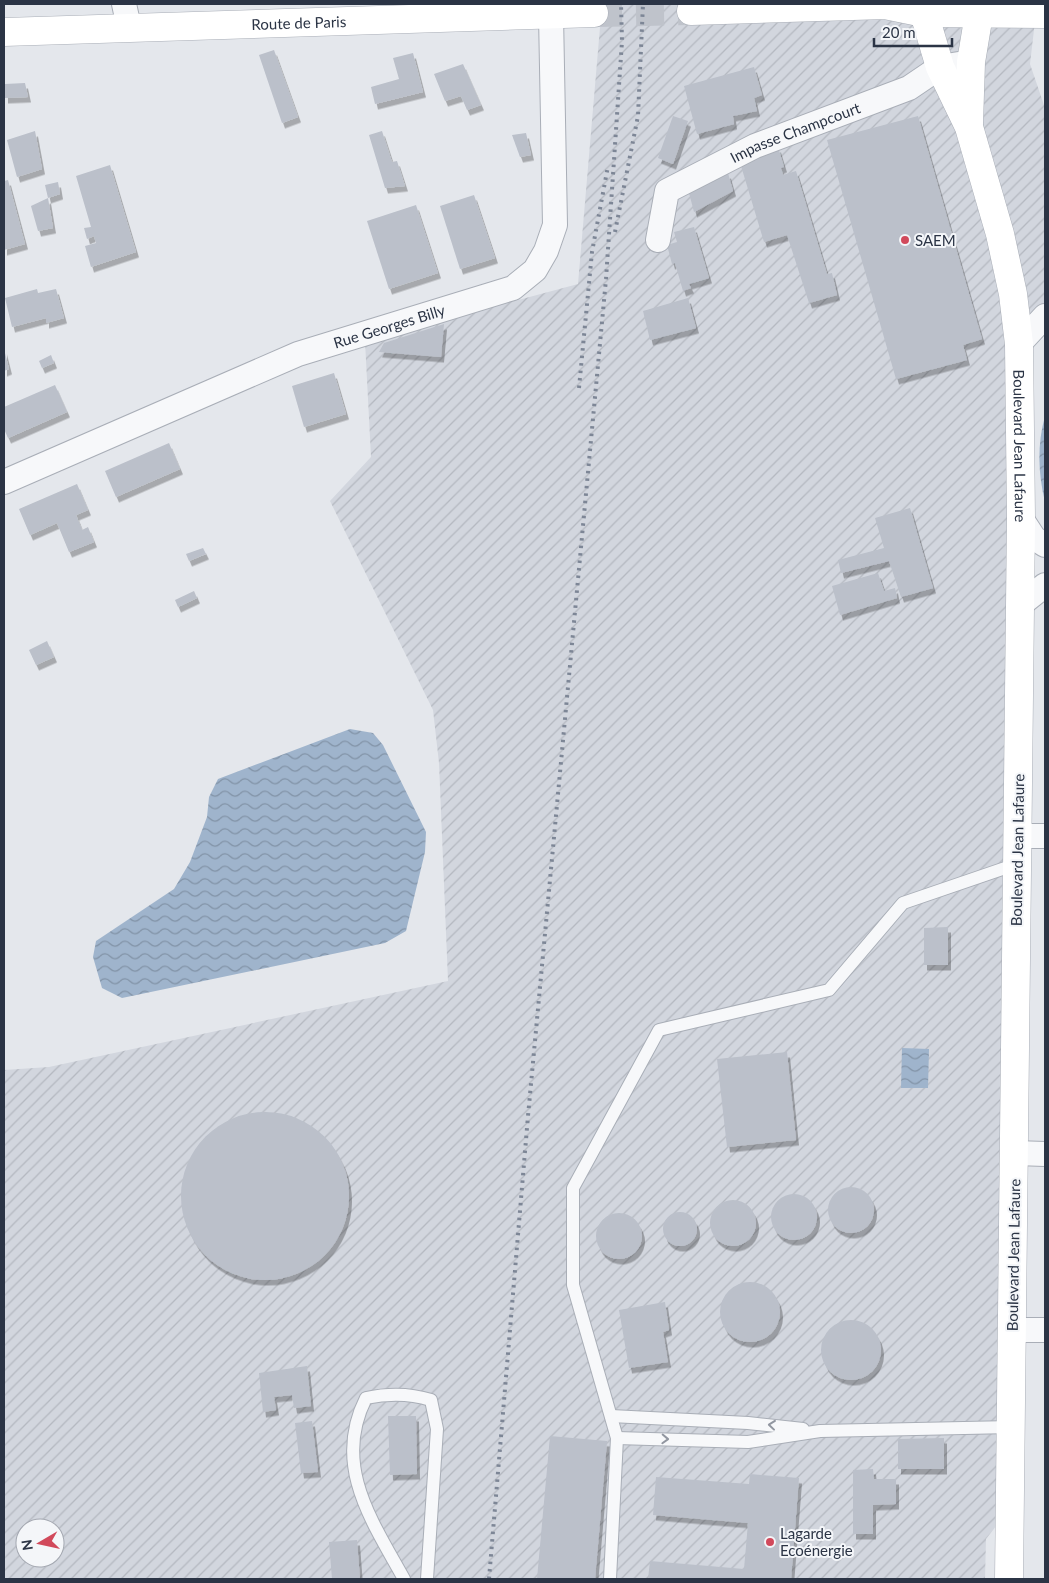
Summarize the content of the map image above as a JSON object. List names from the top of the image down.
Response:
{
  "streets": {
    "main road": ["Route de Paris", "Boulevard Jean Lafaure"],
    "street": ["Impasse Champcourt", "Rue Georges Billy"]
  },
  "crossings": [
    ["Route de Paris", "Rue Georges Billy"],
    ["Impasse Champcourt", "Boulevard Jean Lafaure"]
  ],
  "places": ["SAEM", "Lagarde Ecoénergie"],
  "scale_bar": "20 m",
  "north": "left"
}
